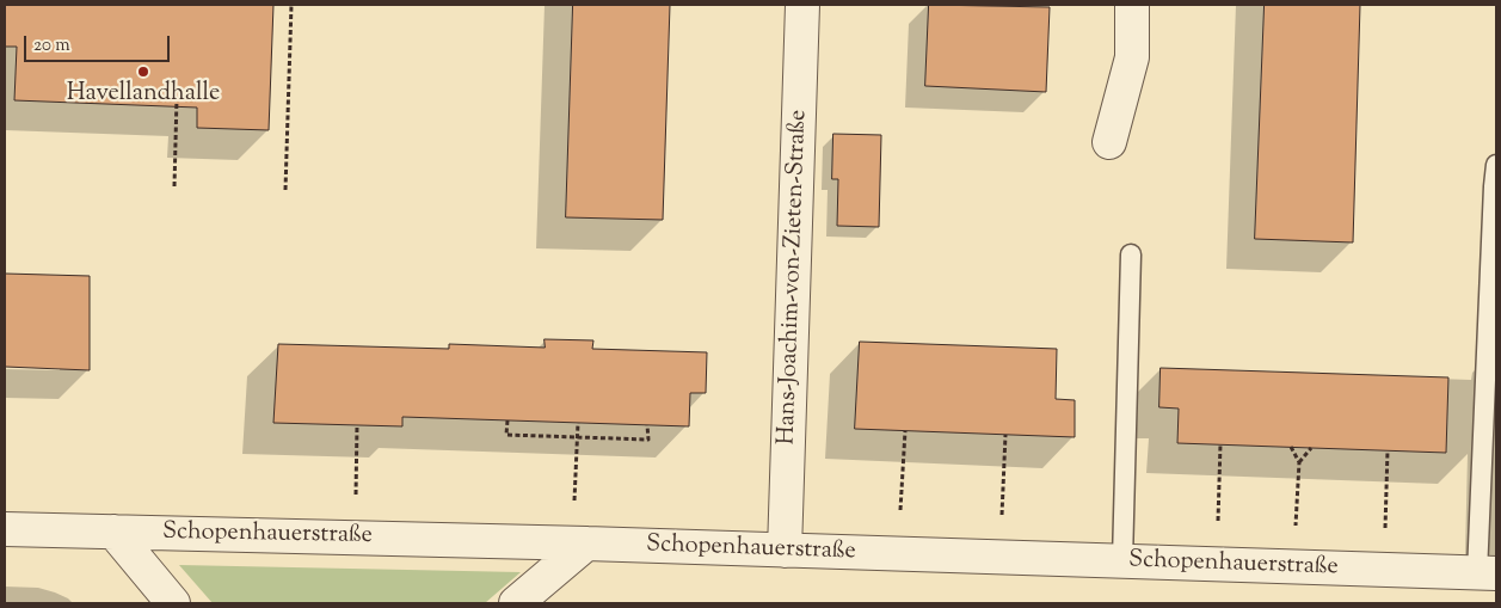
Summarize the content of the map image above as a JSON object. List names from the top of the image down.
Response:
{
  "streets": {
    "street": ["Hans-Joachim-von-Zieten-Straße", "Schopenhauerstraße"]
  },
  "crossings": [
    ["Hans-Joachim-von-Zieten-Straße", "Schopenhauerstraße"]
  ],
  "places": ["Havellandhalle"],
  "scale_bar": "20 m"
}
